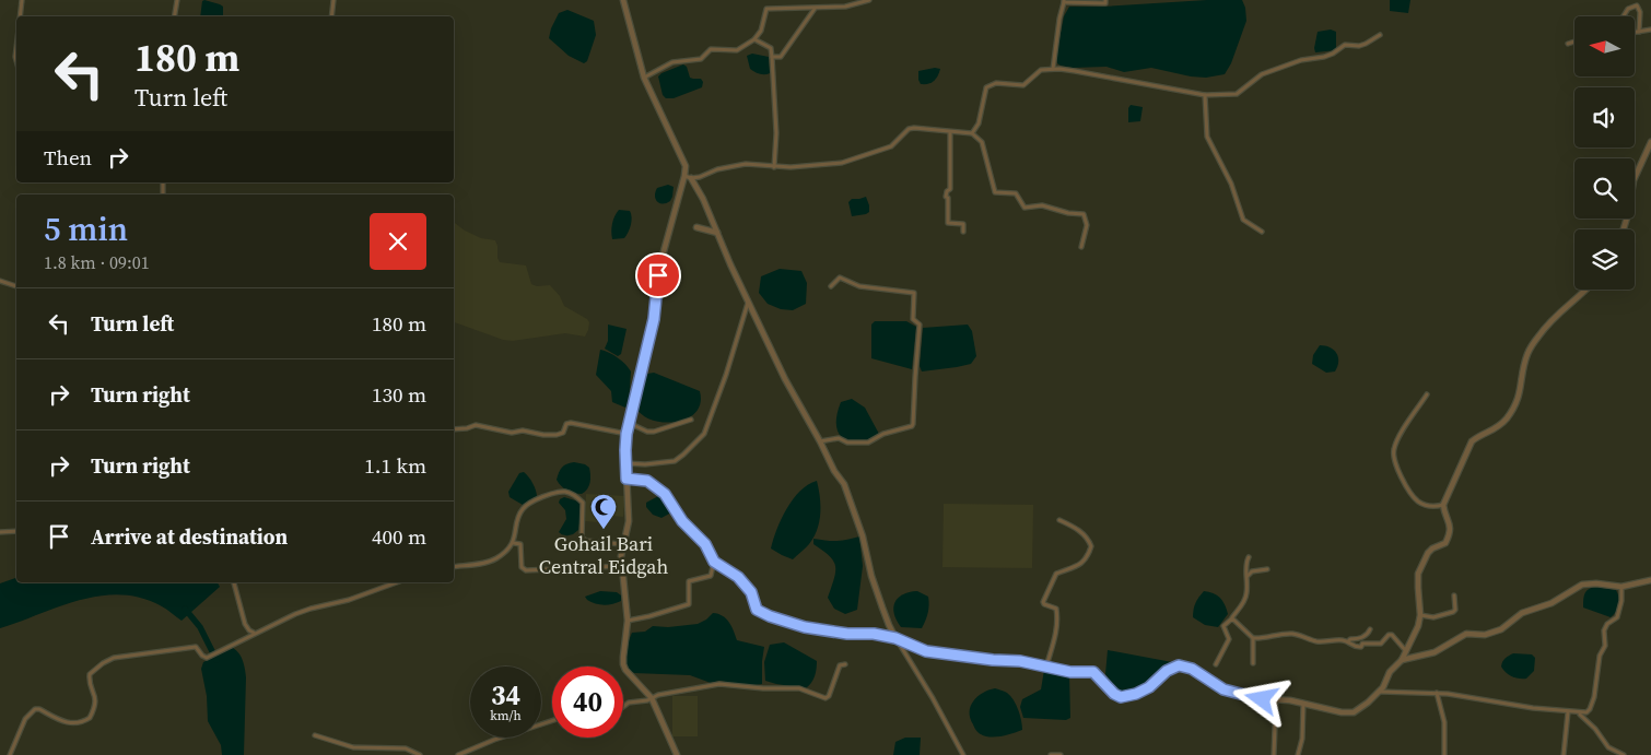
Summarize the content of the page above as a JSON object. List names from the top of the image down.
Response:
{
  "places": {
    "mosque": ["Gohail Bari Central Eidgah"]
  },
  "north": "left",
  "page": {
    "turn": ["180 m", "Turn left"],
    "then": "Then",
    "heading": ["5 min", "1.8 km · 09:01"],
    "list": [
      {
        "name": "Turn left",
        "value": "180 m"
      },
      {
        "name": "Turn right",
        "value": "130 m"
      },
      {
        "name": "Turn right",
        "value": "1.1 km"
      },
      {
        "name": "Arrive at destination",
        "value": "400 m"
      }
    ],
    "speed": "34 km/h",
    "limit": "40"
  }
}
